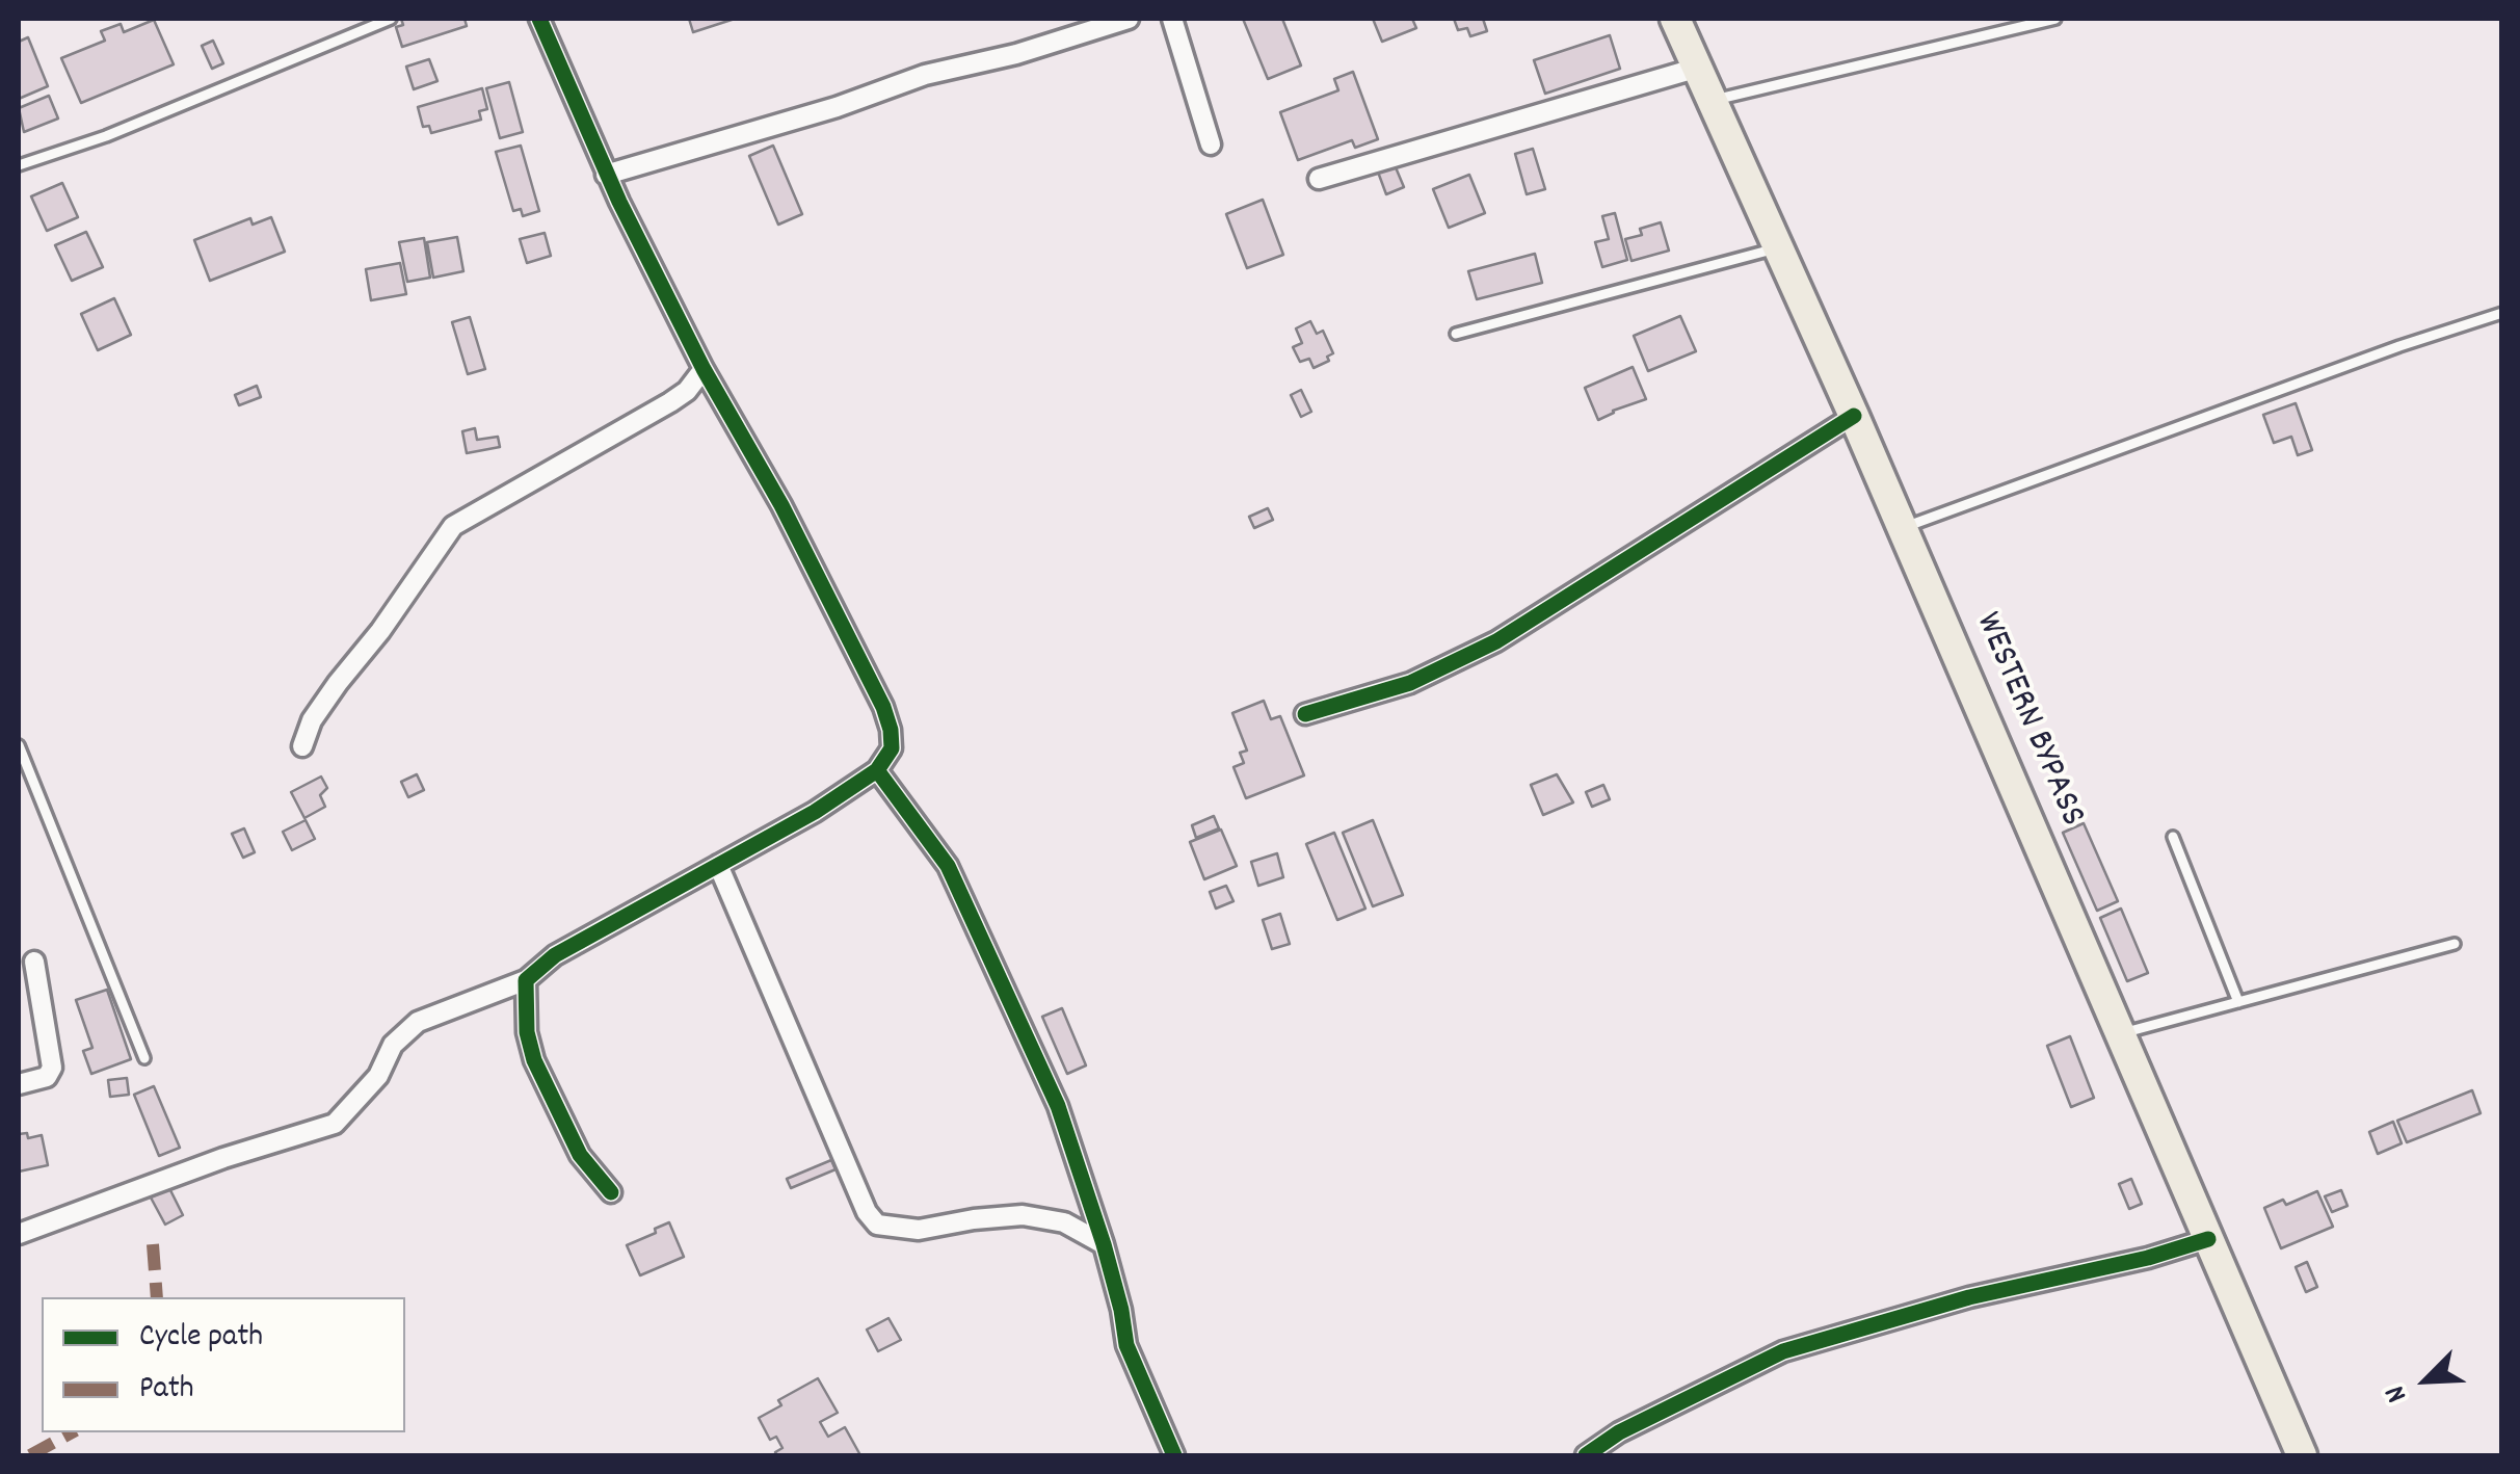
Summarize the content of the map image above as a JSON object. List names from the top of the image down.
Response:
{
  "streets": {
    "main road": ["WESTERN BYPASS"]
  },
  "legend": ["Cycle path", "Path"],
  "north": "bottom left"
}
